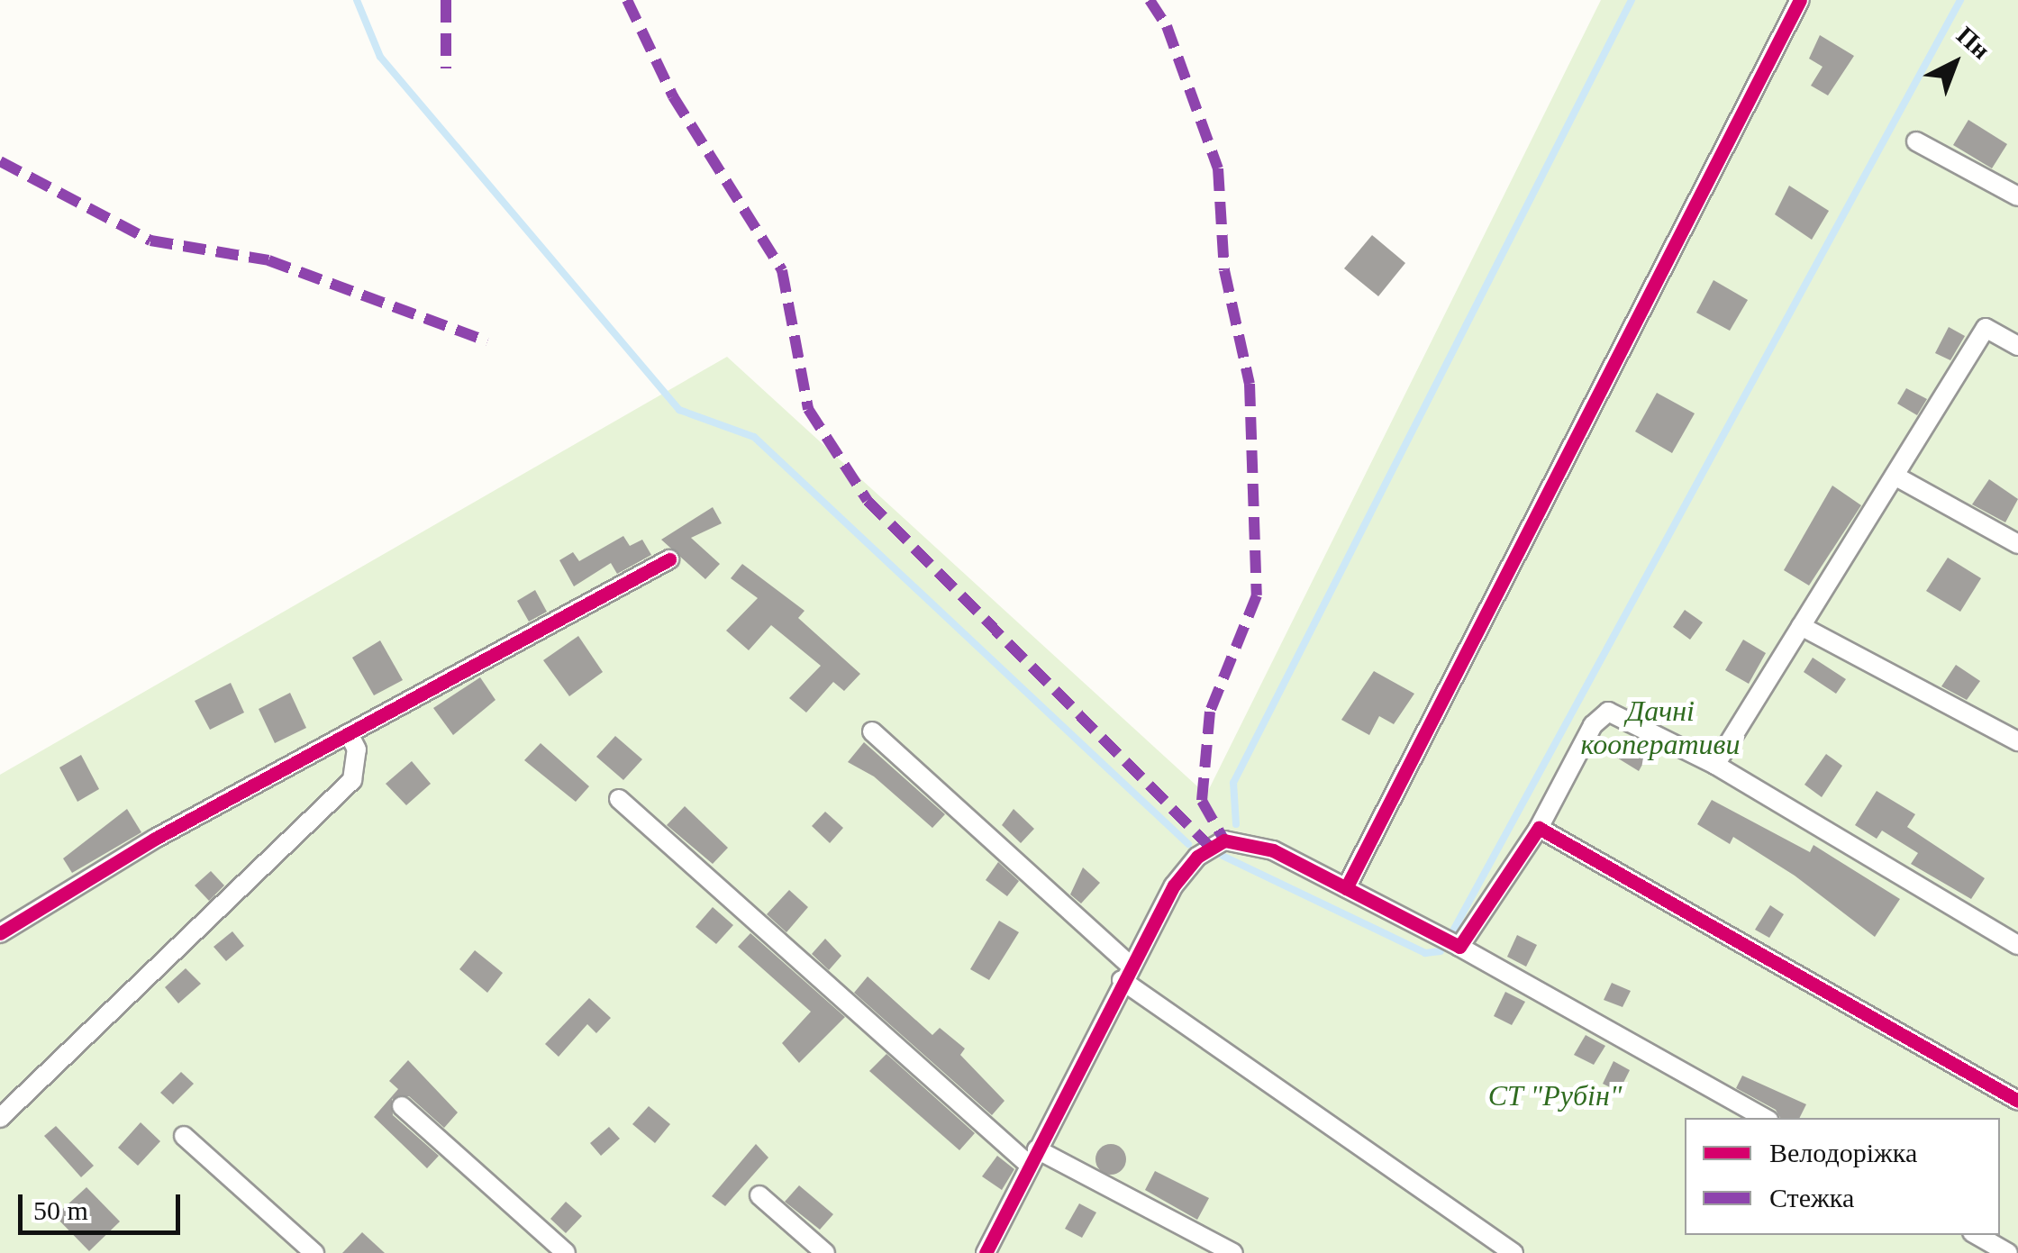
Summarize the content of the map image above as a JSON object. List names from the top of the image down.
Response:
{
  "parks": ["Дачні кооперативи", "СТ \"Рубін\""],
  "legend": ["Велодоріжка", "Стежка"],
  "scale_bar": "50 m",
  "north": "top right"
}
